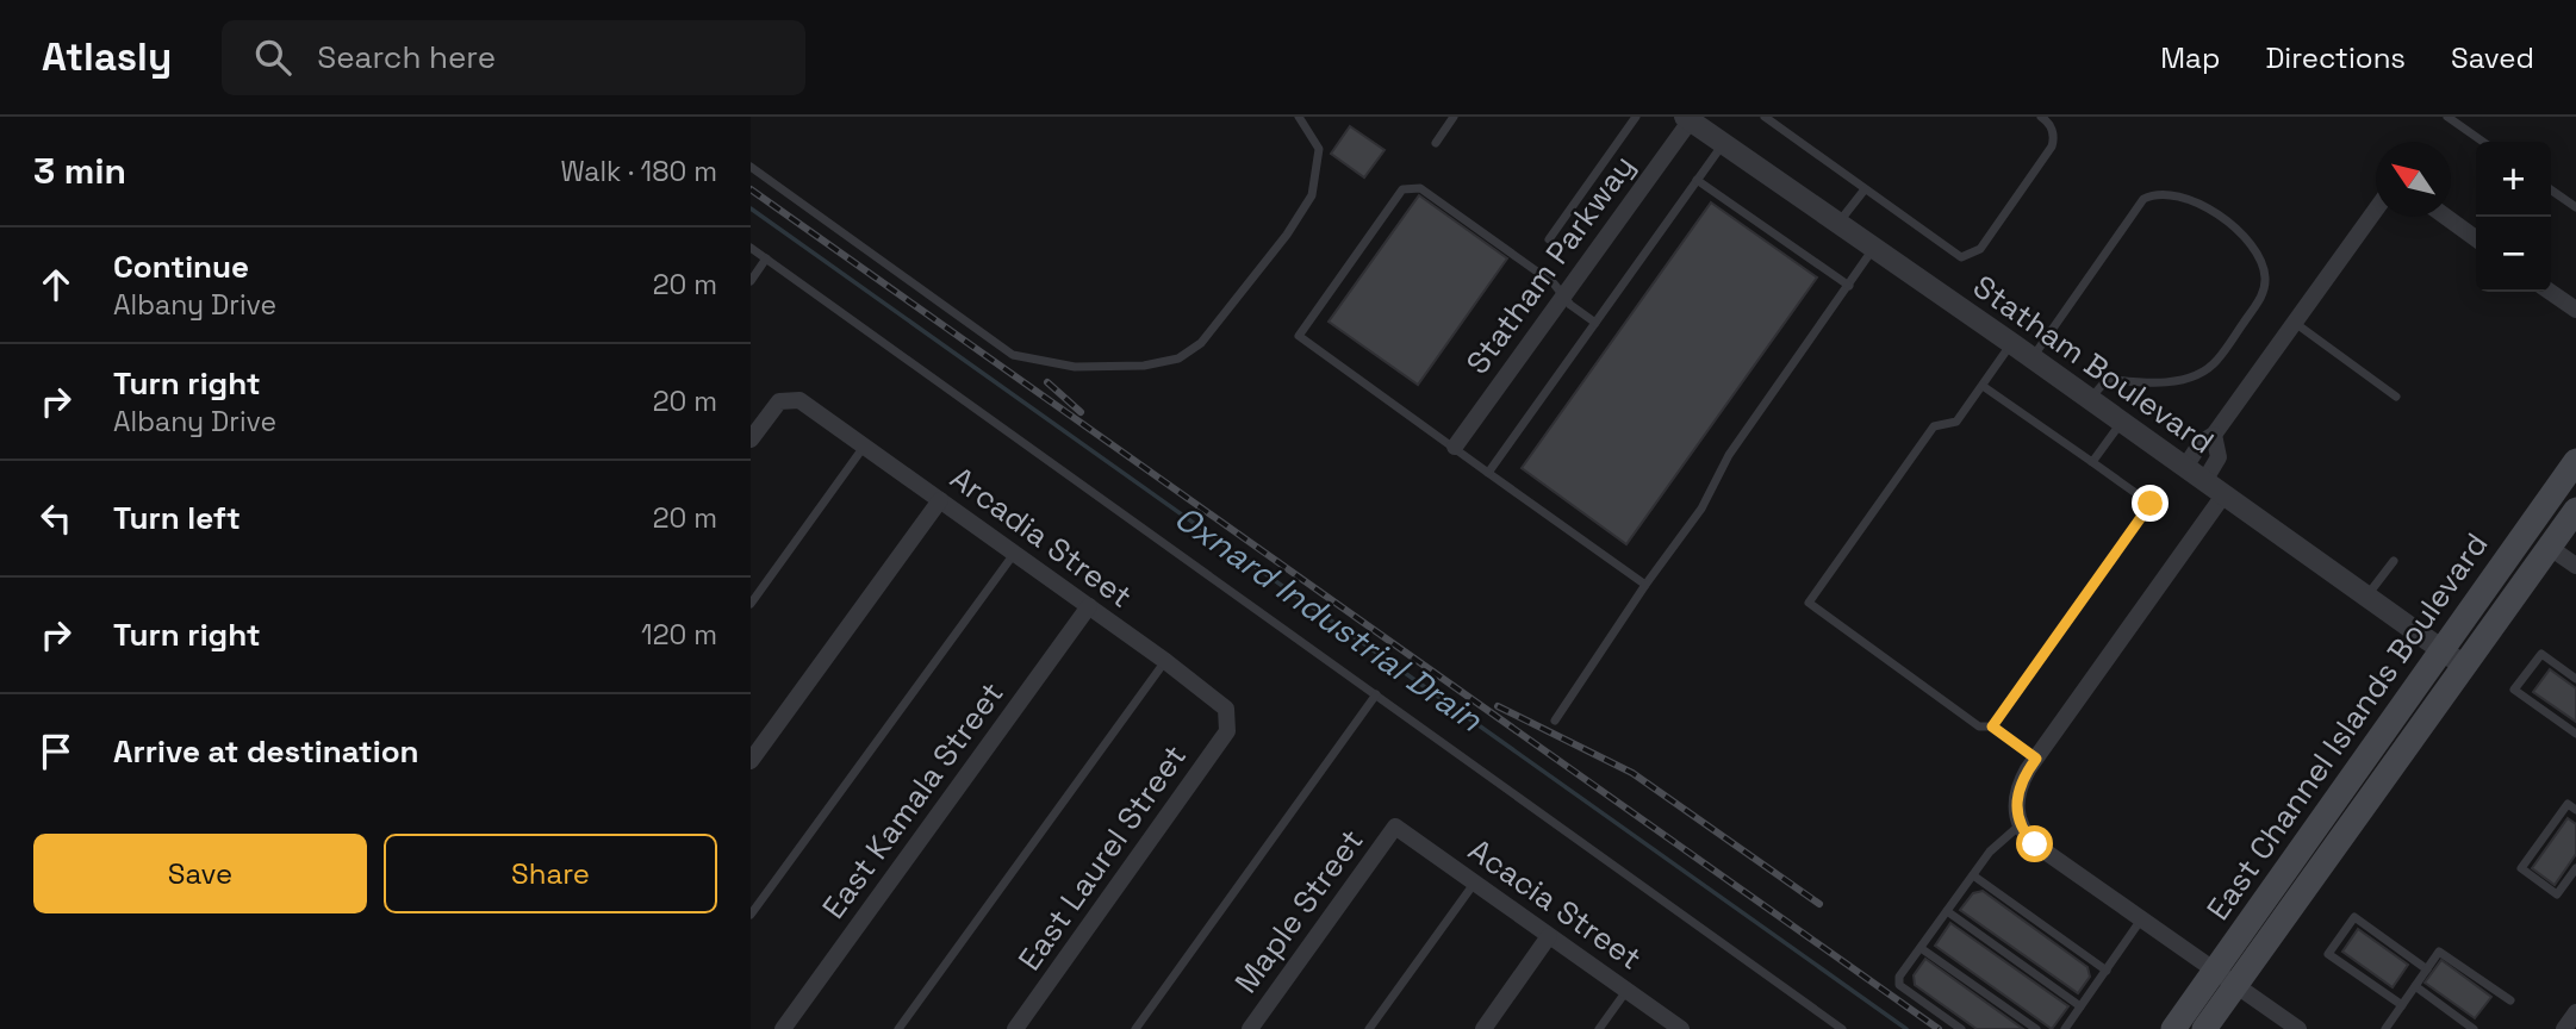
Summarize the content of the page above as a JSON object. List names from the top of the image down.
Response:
{
  "streets": {
    "main road": ["East Channel Islands Boulevard"],
    "street": [
      "Statham Parkway",
      "Statham Boulevard",
      "Arcadia Street",
      "East Kamala Street",
      "East Laurel Street",
      "Acacia Street",
      "Maple Street"
    ]
  },
  "crossings": [
    ["Statham Parkway", "Statham Boulevard"],
    ["Statham Boulevard", "East Channel Islands Boulevard"],
    ["Arcadia Street", "East Kamala Street"],
    ["Arcadia Street", "East Laurel Street"],
    ["Acacia Street", "Maple Street"]
  ],
  "water": ["Oxnard Industrial Drain"],
  "north": "top left",
  "page": {
    "header": "Atlasly",
    "search": "Search here",
    "nav": ["Map", "Directions", "Saved"],
    "heading": ["3 min", "Walk · 180 m"],
    "map_buttons": ["+", "−"],
    "list": [
      ["Continue", "Albany Drive", "20 m"],
      ["Turn right", "Albany Drive", "20 m"],
      ["Turn left", "20 m"],
      ["Turn right", "120 m"],
      "Arrive at destination"
    ],
    "buttons": ["Save", "Share"]
  }
}
